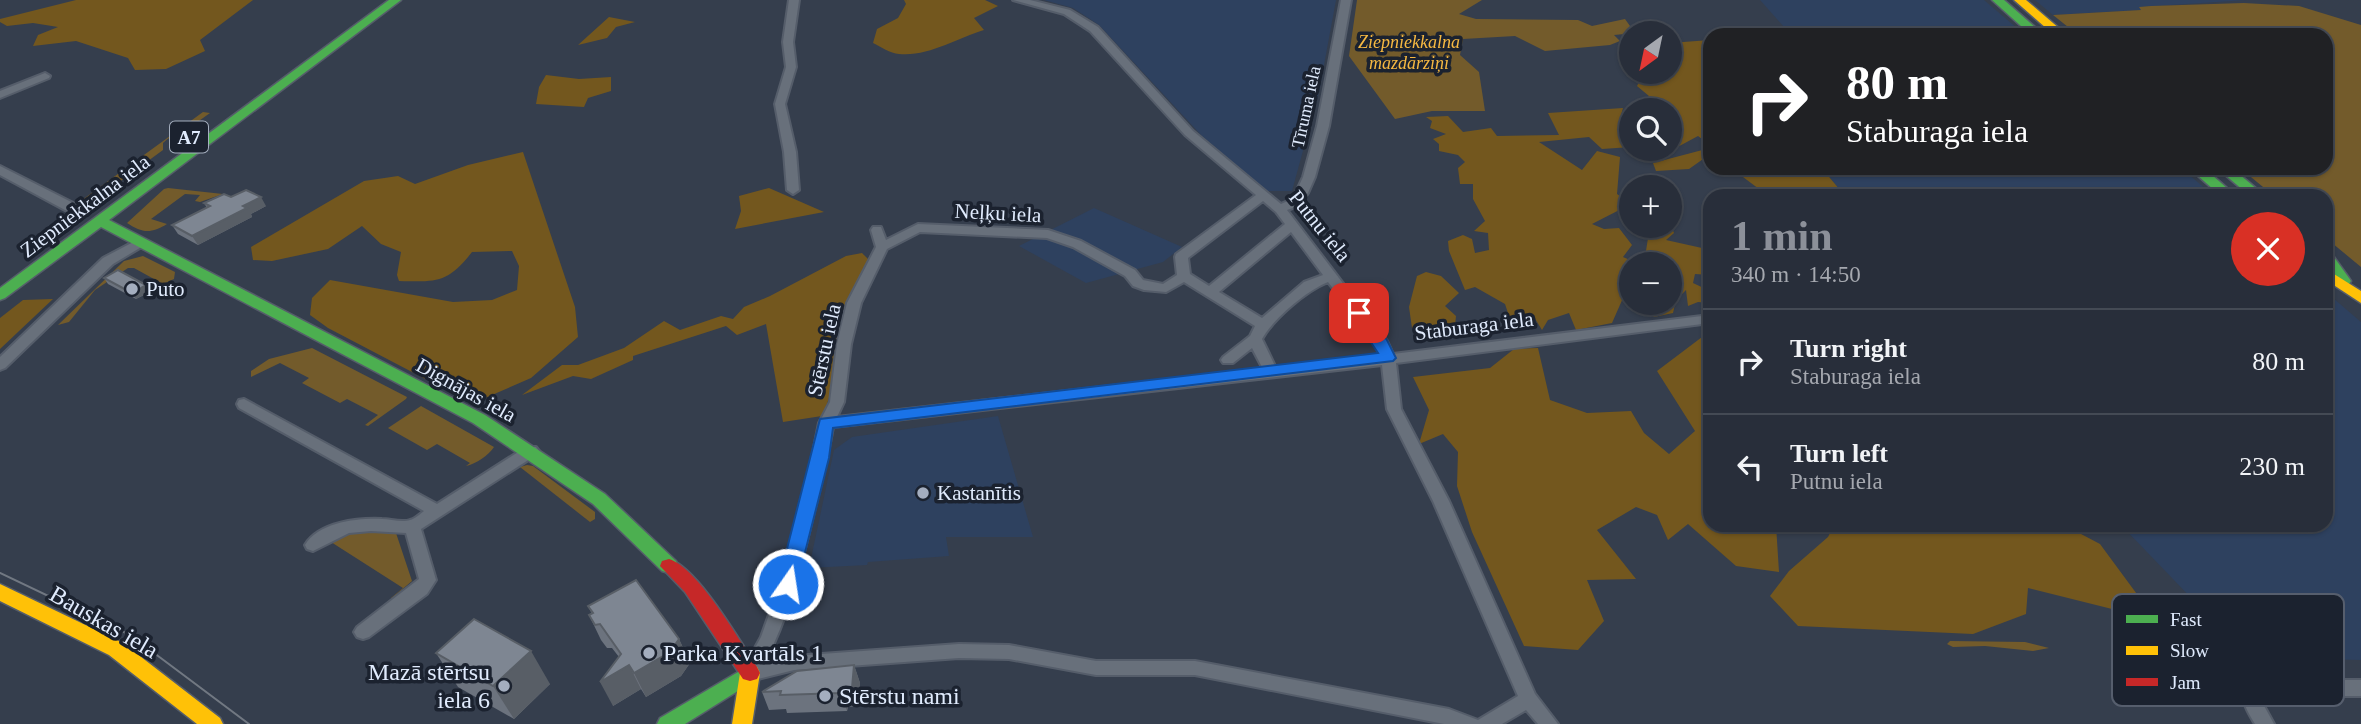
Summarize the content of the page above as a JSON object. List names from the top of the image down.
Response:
{
  "streets": {
    "main road": [
      "A7",
      "Ziepniekkalna iela",
      "Stērstu iela",
      "Dignājas iela",
      "Bauskas iela"
    ],
    "street": [
      "Tīruma iela",
      "Neļķu iela",
      "Putnu iela",
      "Staburaga iela"
    ]
  },
  "crossings": [
    ["Tīruma iela", "Putnu iela"],
    ["Ziepniekkalna iela", "Dignājas iela"],
    ["Neļķu iela", "Stērstu iela"],
    ["Putnu iela", "Staburaga iela"],
    ["Staburaga iela", "Stērstu iela"],
    ["Stērstu iela", "Dignājas iela"]
  ],
  "parks": ["Ziepniekkalna mazdārziņi"],
  "places": [
    "Puto",
    "Kastanītis",
    "Parka Kvartāls 1",
    "Mazā stērtsu iela 6",
    "Stērstu nami"
  ],
  "legend": ["Fast", "Slow", "Jam"],
  "north": "bottom left",
  "page": {
    "map_buttons": ["+", "−"],
    "turn": ["80 m", "Staburaga iela"],
    "heading": ["1 min", "340 m · 14:50"],
    "list": [
      {
        "name": "Turn right",
        "note": "Staburaga iela",
        "value": "80 m"
      },
      {
        "name": "Turn left",
        "note": "Putnu iela",
        "value": "230 m"
      }
    ]
  }
}
